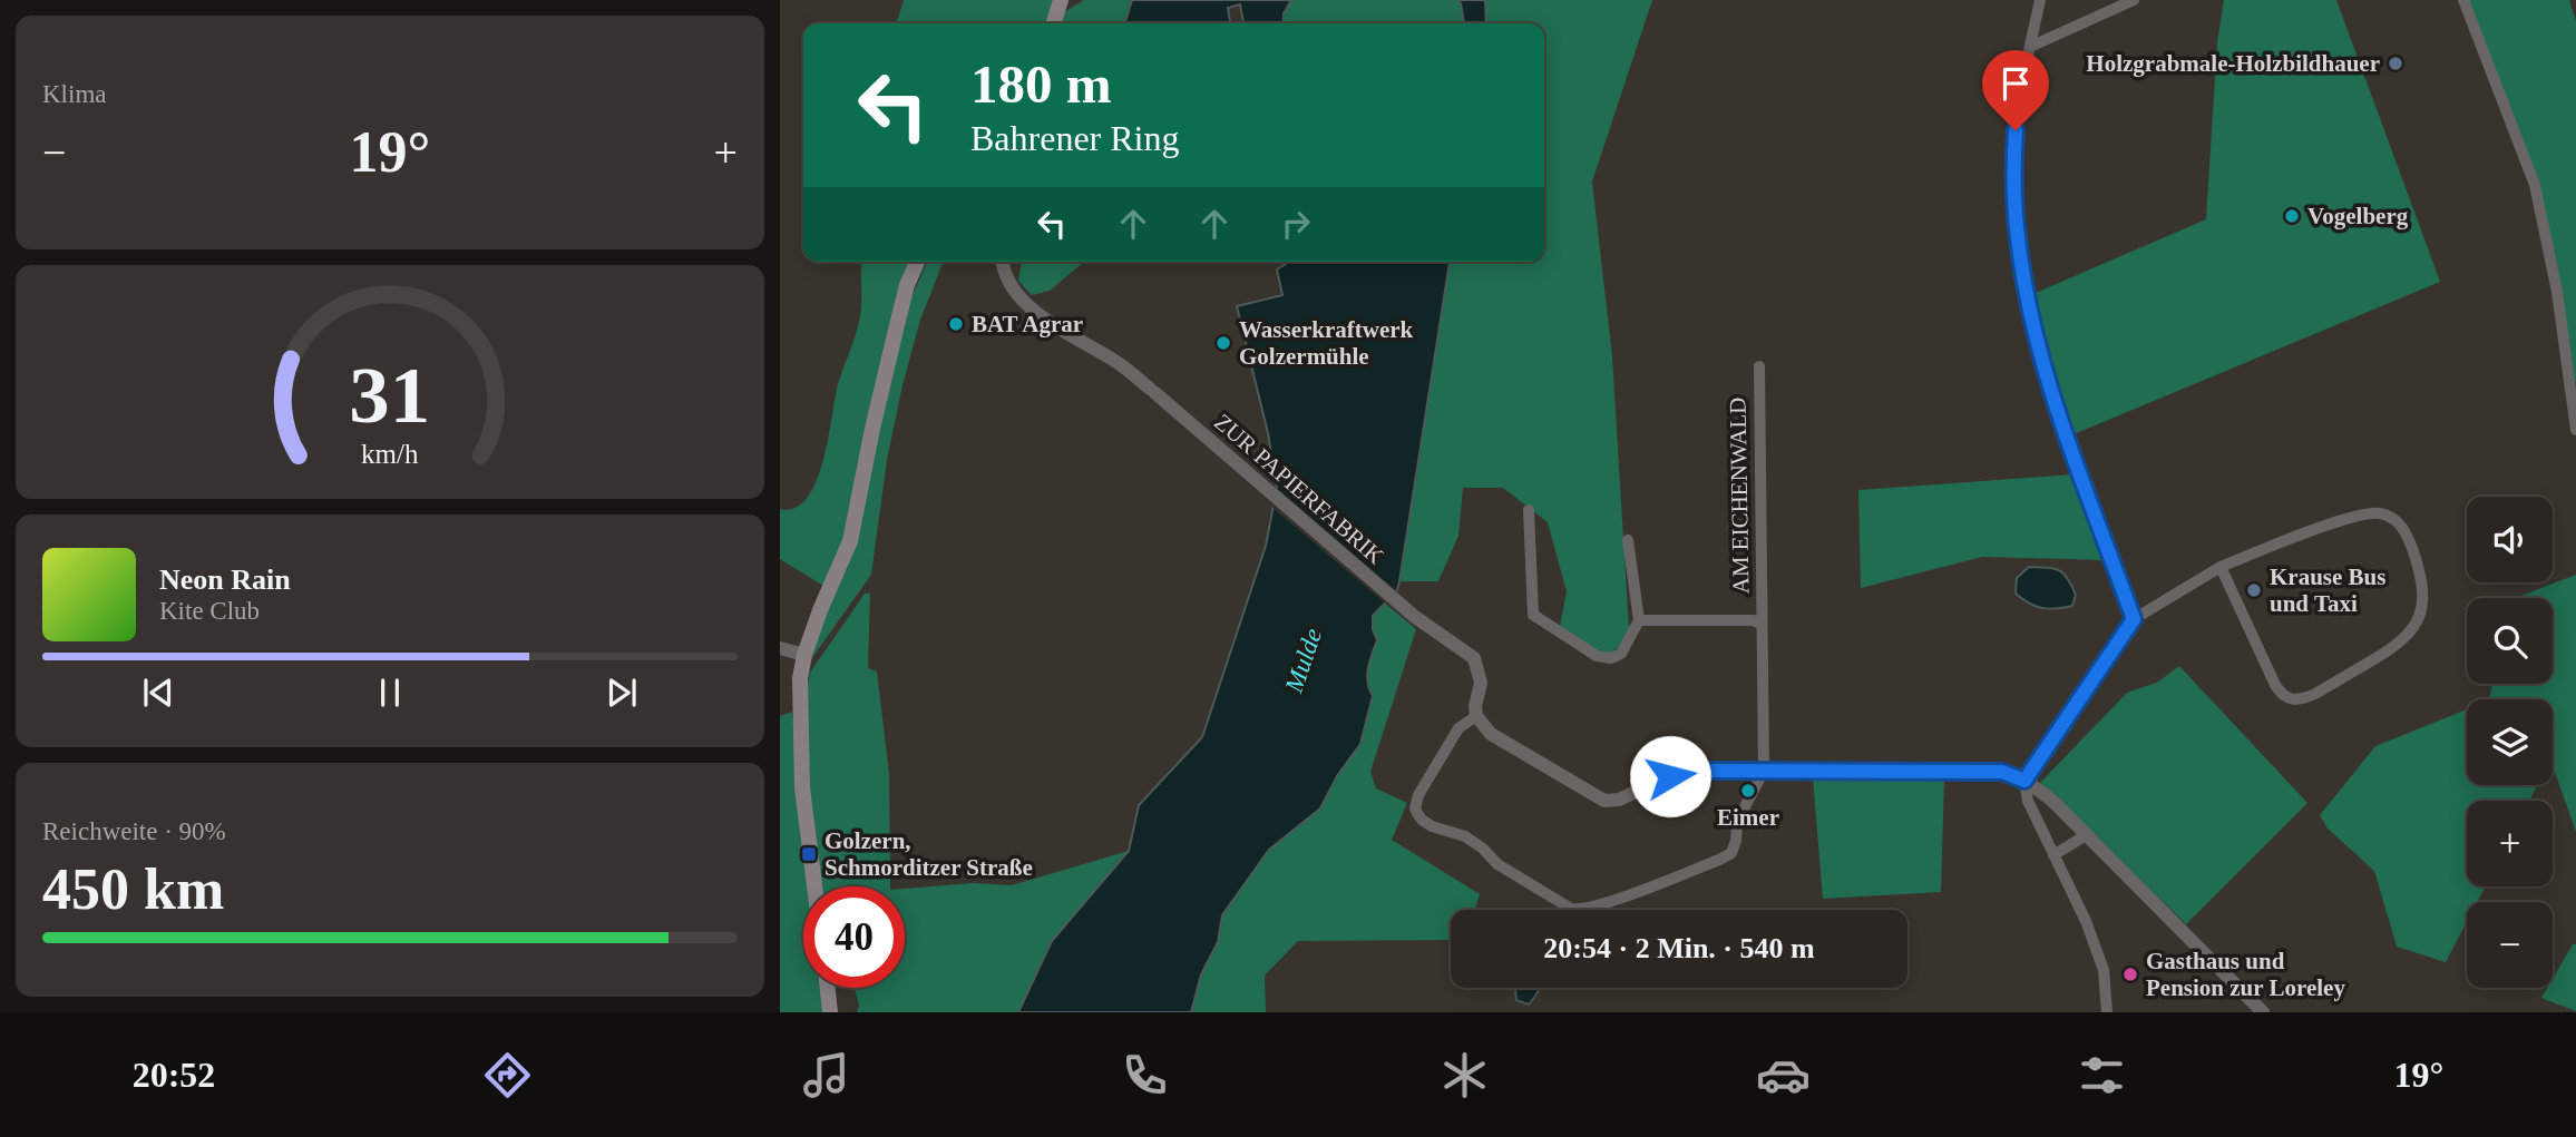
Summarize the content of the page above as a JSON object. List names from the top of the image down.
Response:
{
  "streets": {
    "street": ["ZUR PAPIERFABRIK", "AM EICHENWALD"]
  },
  "water": ["Mulde"],
  "places": {
    "other": [
      "Holzgrabmale-Holzbildhauer",
      "Vogelberg",
      "BAT Agrar",
      "Wasserkraftwerk Golzermühle",
      "Krause Bus und Taxi",
      "Eimer",
      "Gasthaus und Pension zur Loreley"
    ],
    "transit": ["Golzern, Schmorditzer Straße"]
  },
  "page": {
    "tile": [
      "Klima",
      ["Reichweite · 90%", "450 km"]
    ],
    "turn": ["180 m", "Bahrener Ring"],
    "heat": ["−", "19°", "+"],
    "map_buttons": ["+", "−"],
    "song": ["Neon Rain", "Kite Club"],
    "limit": "40",
    "trip": "20:54 · 2 Min. · 540 m",
    "tabs": ["20:52", "19°"],
    "gauge": ["31", "km/h"]
  }
}
